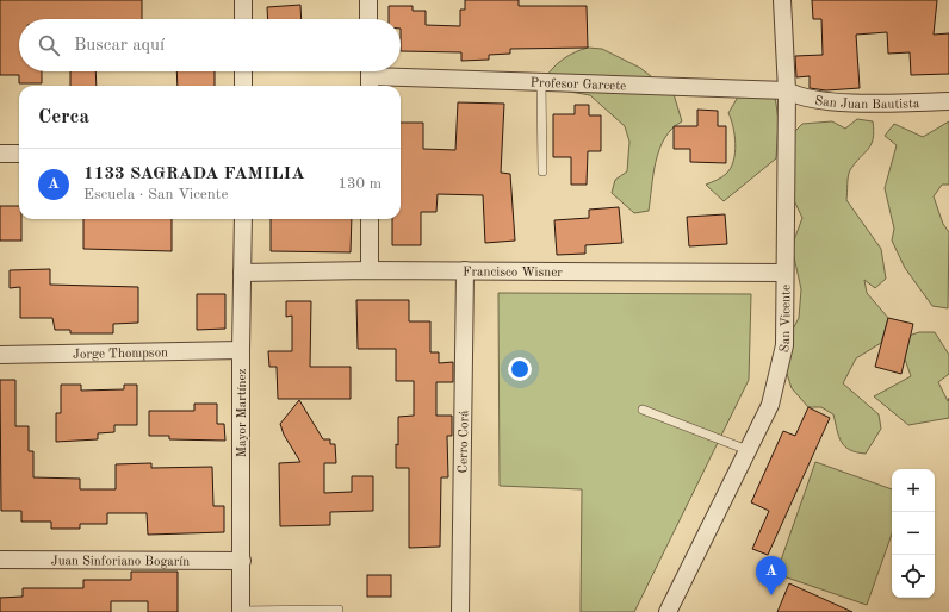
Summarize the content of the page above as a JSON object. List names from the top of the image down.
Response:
{
  "streets": {
    "street": [
      "Profesor Garcete",
      "San Juan Bautista",
      "Francisco Wisner",
      "San Vicente",
      "Jorge Thompson",
      "Mayor Martínez",
      "Cerro Corá",
      "Juan Sinforiano Bogarín"
    ]
  },
  "crossings": [
    ["Profesor Garcete", "San Juan Bautista"],
    ["Profesor Garcete", "San Vicente"],
    ["San Juan Bautista", "San Vicente"],
    ["Francisco Wisner", "San Vicente"],
    ["Francisco Wisner", "Mayor Martínez"],
    ["Francisco Wisner", "Cerro Corá"],
    ["Jorge Thompson", "Mayor Martínez"],
    ["Mayor Martínez", "Juan Sinforiano Bogarín"]
  ],
  "page": {
    "search": "Buscar aquí",
    "heading": "Cerca",
    "list": [
      {
        "mark": "A",
        "name": "1133 SAGRADA FAMILIA",
        "note": "Escuela · San Vicente",
        "value": "130 m"
      }
    ],
    "map_buttons": ["+", "−"],
    "pins": "A"
  }
}
